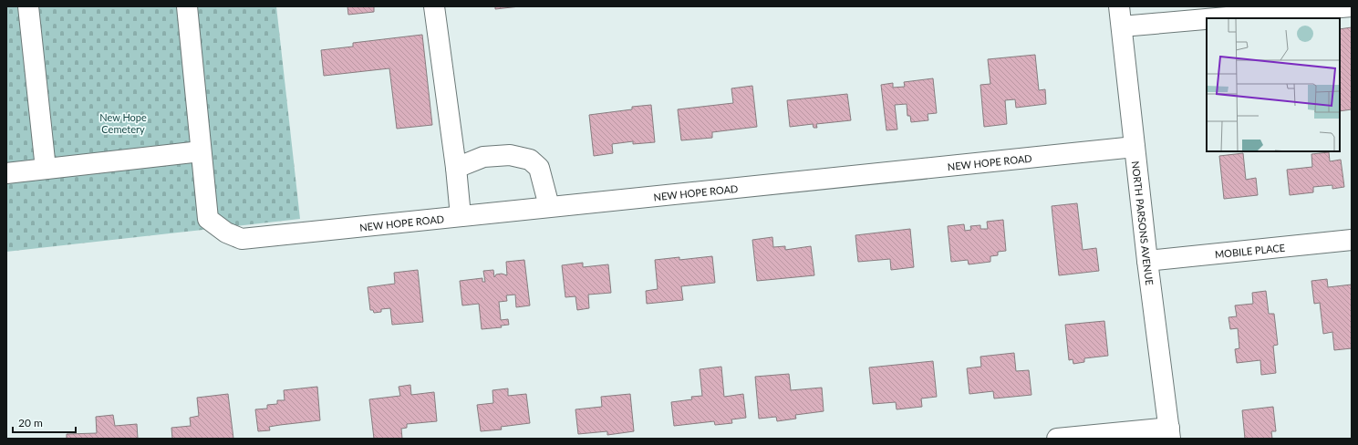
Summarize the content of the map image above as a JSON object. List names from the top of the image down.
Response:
{
  "streets": {
    "street": ["NEW HOPE ROAD", "NORTH PARSONS AVENUE", "MOBILE PLACE"]
  },
  "crossings": [
    ["NEW HOPE ROAD", "NORTH PARSONS AVENUE"],
    ["NORTH PARSONS AVENUE", "MOBILE PLACE"]
  ],
  "parks": ["New Hope Cemetery"],
  "scale_bar": "20 m"
}
